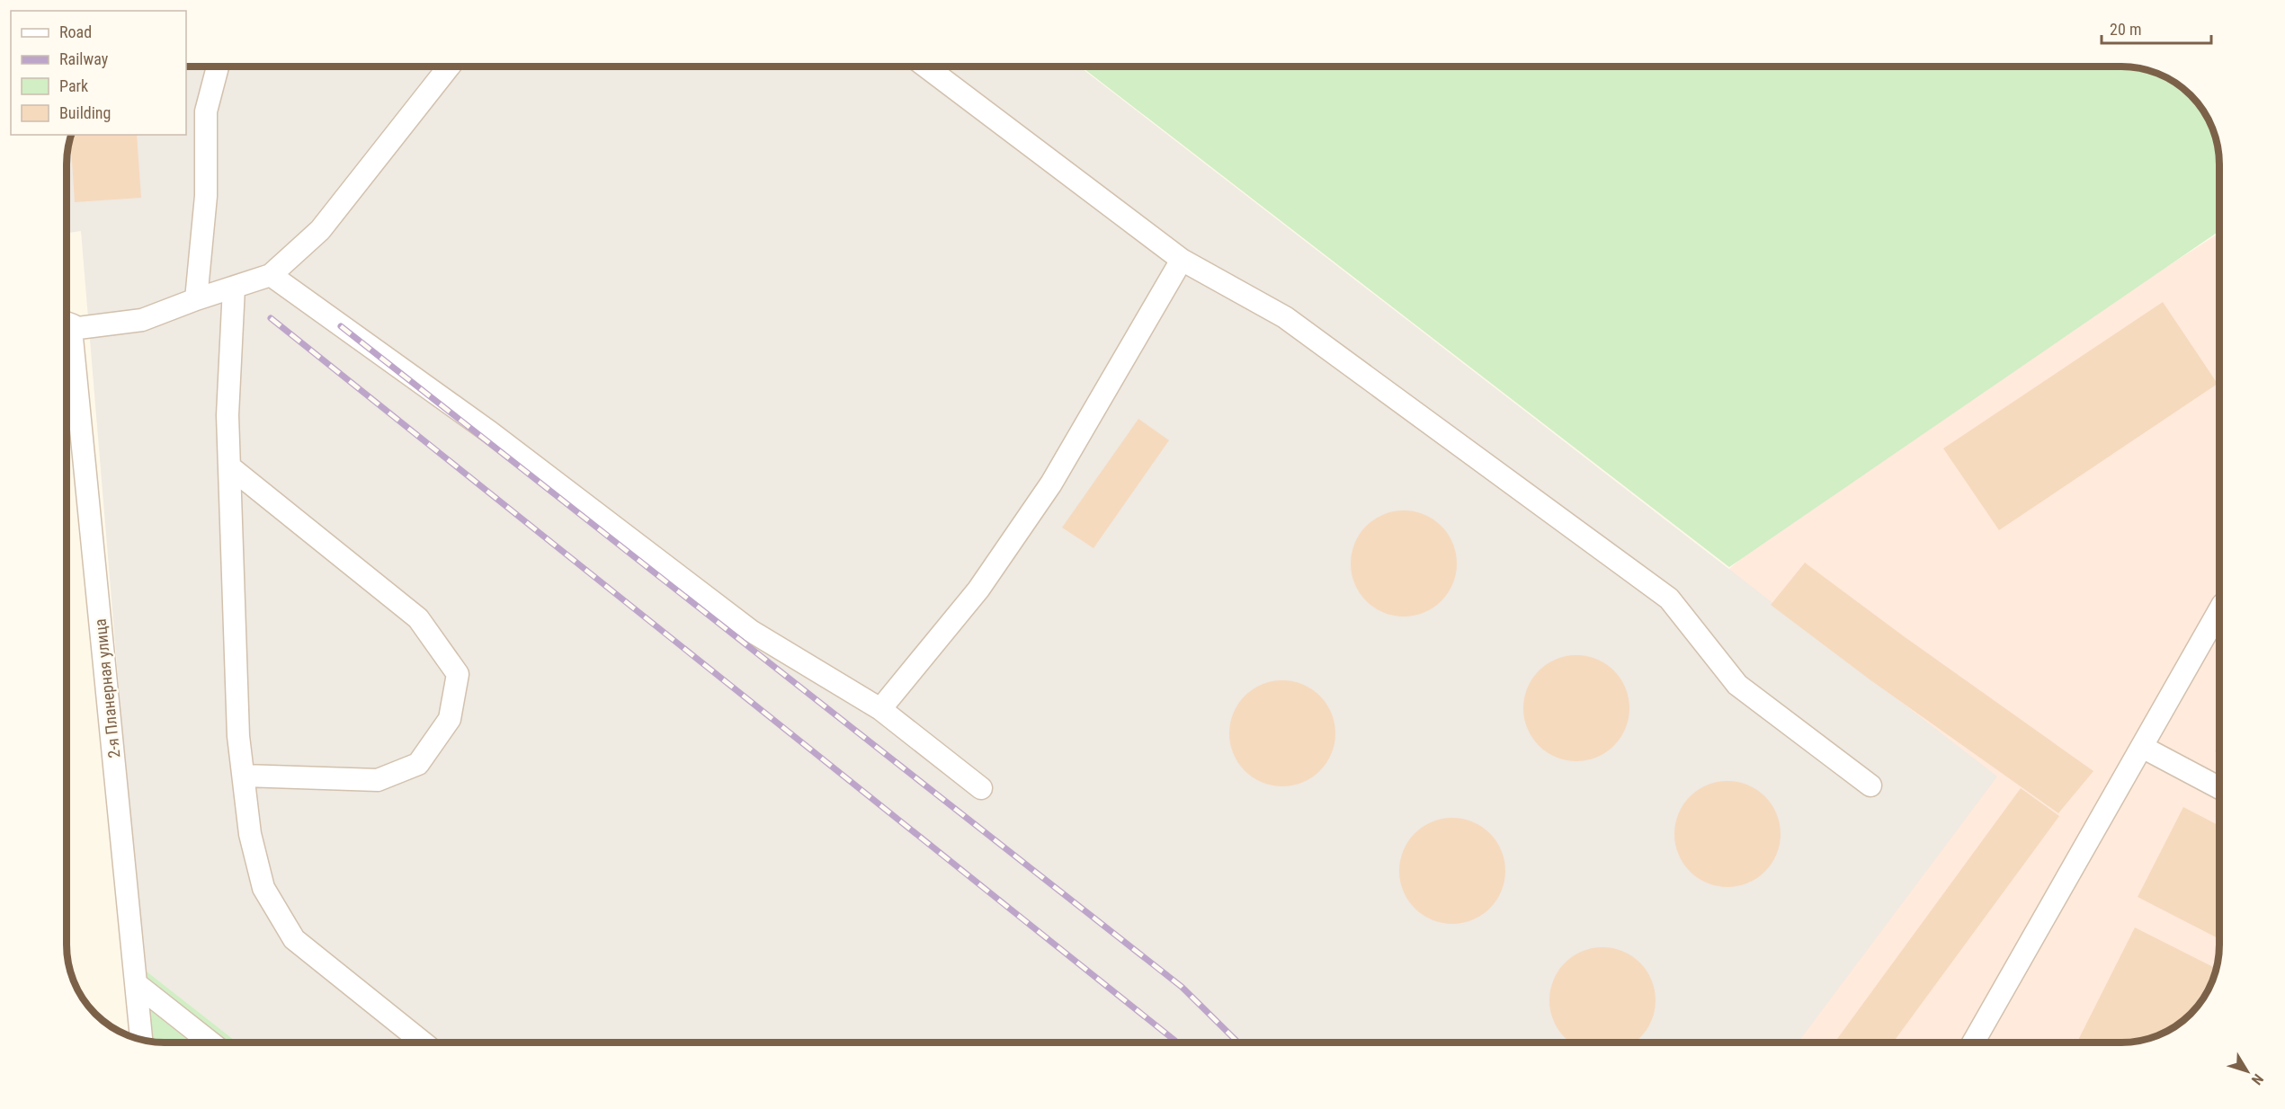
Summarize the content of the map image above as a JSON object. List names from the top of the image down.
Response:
{
  "streets": {
    "lane": ["2-я Планерная улица"]
  },
  "legend": [
    "Road",
    "Railway",
    "Park",
    "Building"
  ],
  "scale_bar": "20 m",
  "north": "bottom right"
}
